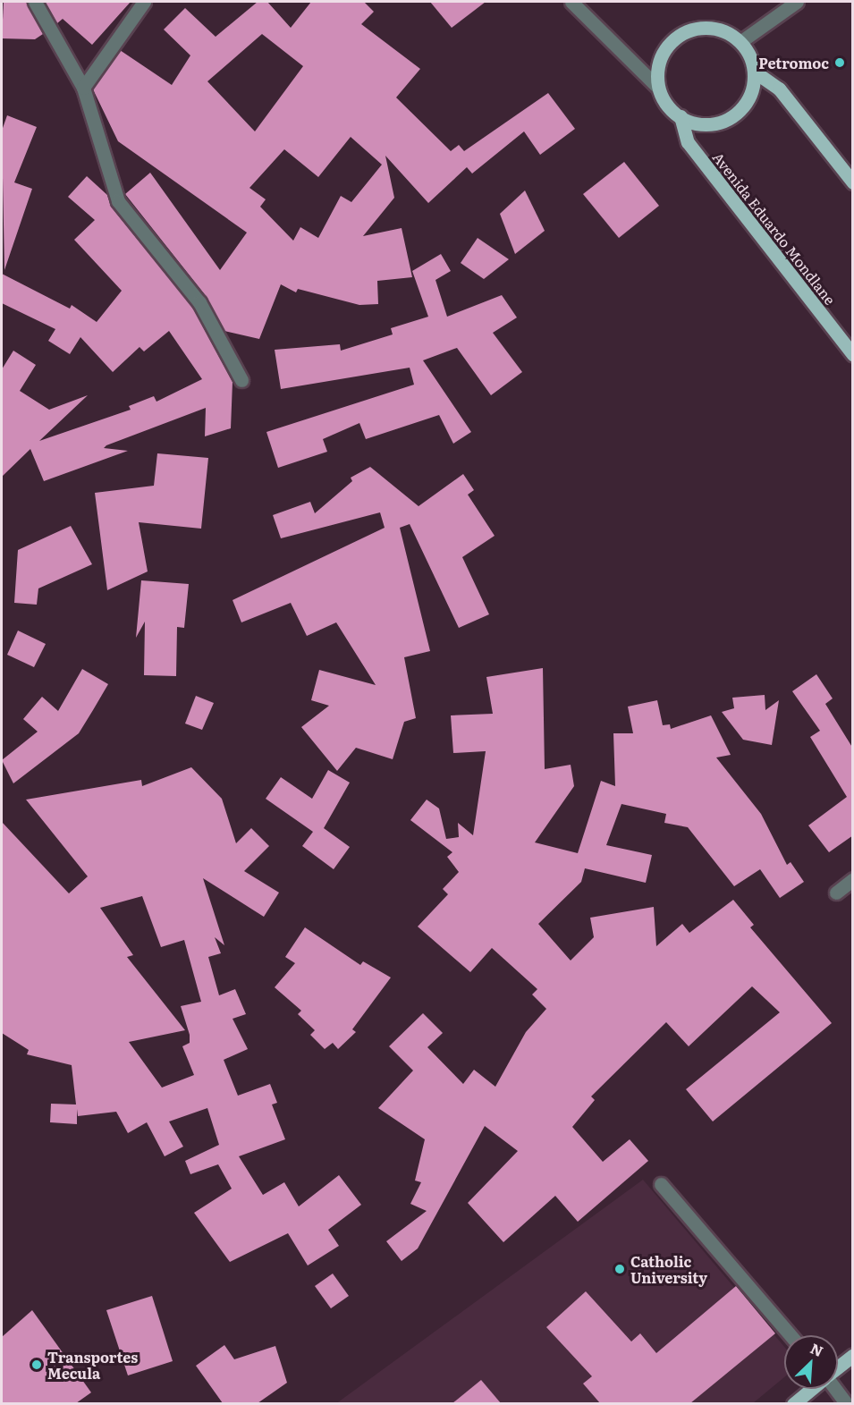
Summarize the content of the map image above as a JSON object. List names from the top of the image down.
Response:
{
  "streets": {
    "main road": ["Avenida Eduardo Mondlane"]
  },
  "places": ["Petromoc", "Catholic University", "Transportes Mecula"],
  "north": "top right"
}
